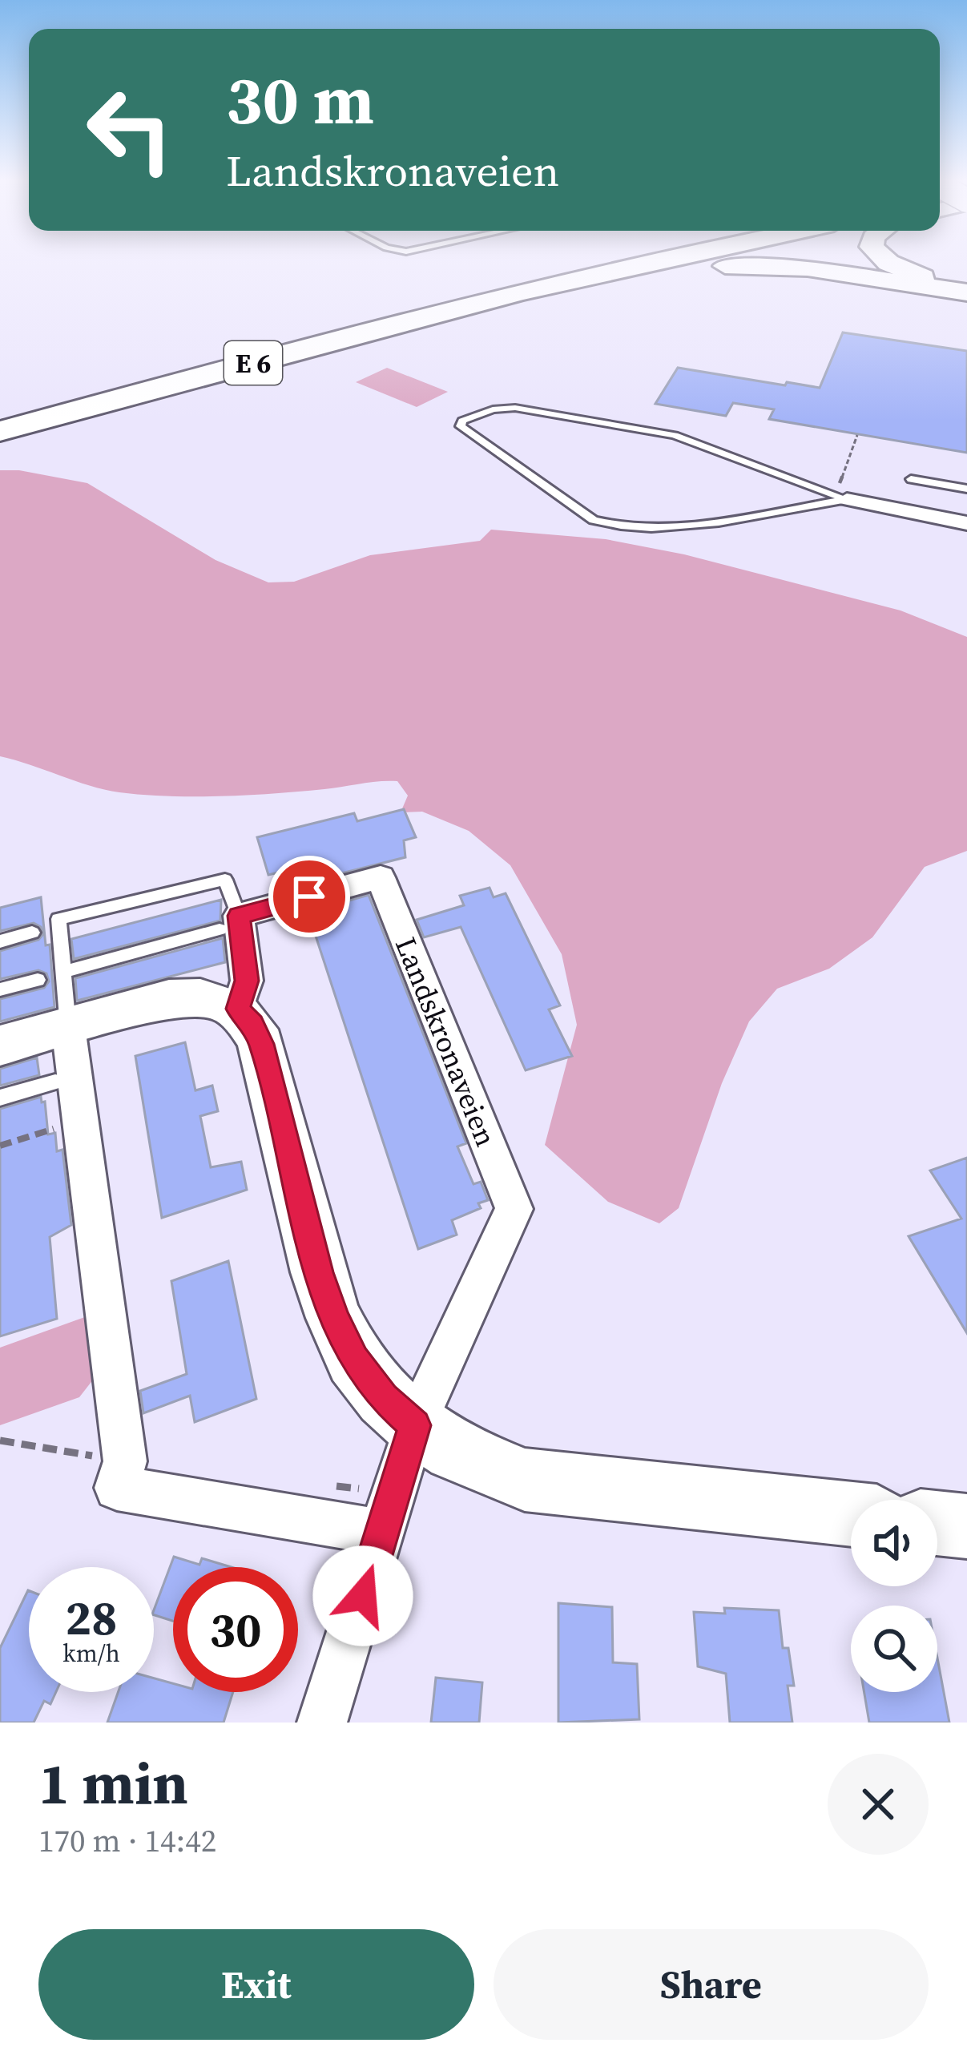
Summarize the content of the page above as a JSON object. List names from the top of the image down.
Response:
{
  "streets": {
    "highway": ["E 6"],
    "street": ["Landskronaveien"]
  },
  "page": {
    "turn": ["30 m", "Landskronaveien"],
    "speed": "28 km/h",
    "limit": "30",
    "heading": ["1 min", "170 m · 14:42"],
    "buttons": ["Exit", "Share"]
  }
}
